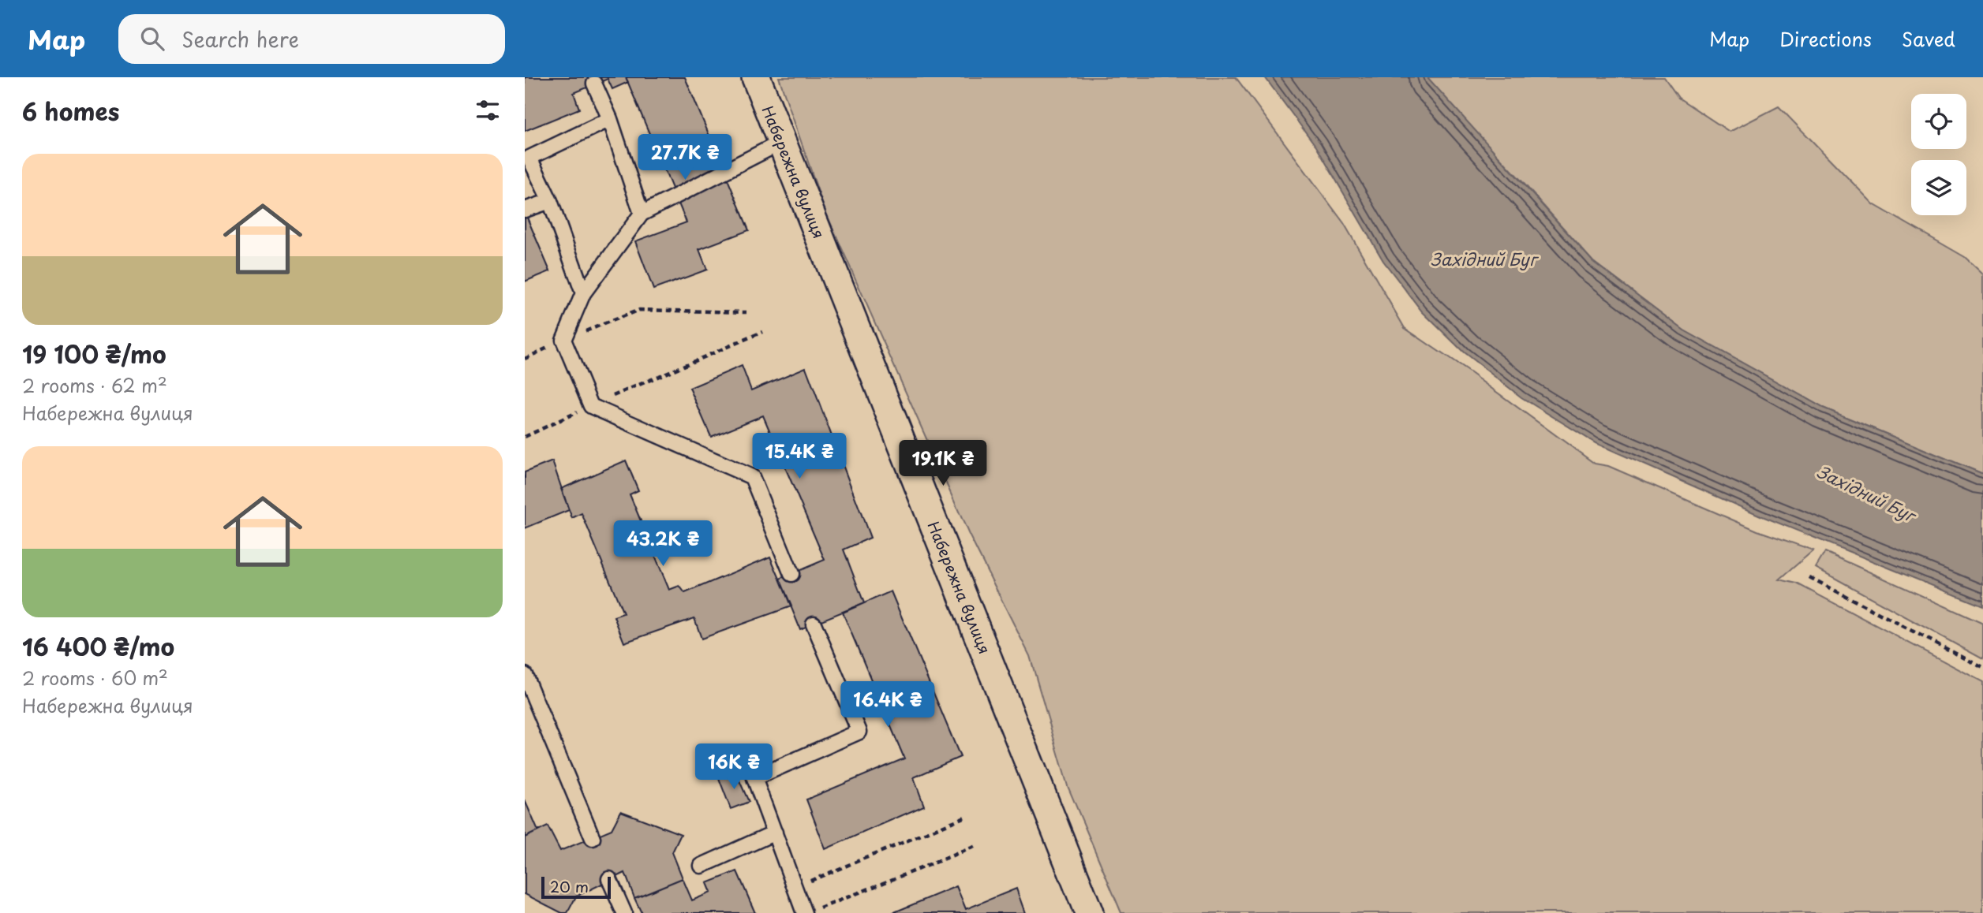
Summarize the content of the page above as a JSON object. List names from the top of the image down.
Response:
{
  "streets": {
    "street": ["Набережна вулиця"]
  },
  "water": ["Західний Буг"],
  "scale_bar": "20 m",
  "page": {
    "header": "Map",
    "search": "Search here",
    "nav": ["Map", "Directions", "Saved"],
    "heading": "6 homes",
    "price": [
      "27.7K ₴",
      "15.4K ₴",
      "19.1K ₴",
      "43.2K ₴",
      "16.4K ₴",
      "16K ₴"
    ],
    "list": [
      {
        "name": "19 100 ₴/mo",
        "note": "2 rooms · 62 m² · Набережна вулиця"
      },
      {
        "name": "16 400 ₴/mo",
        "note": "2 rooms · 60 m² · Набережна вулиця"
      }
    ],
    "scale": "20 m"
  }
}
